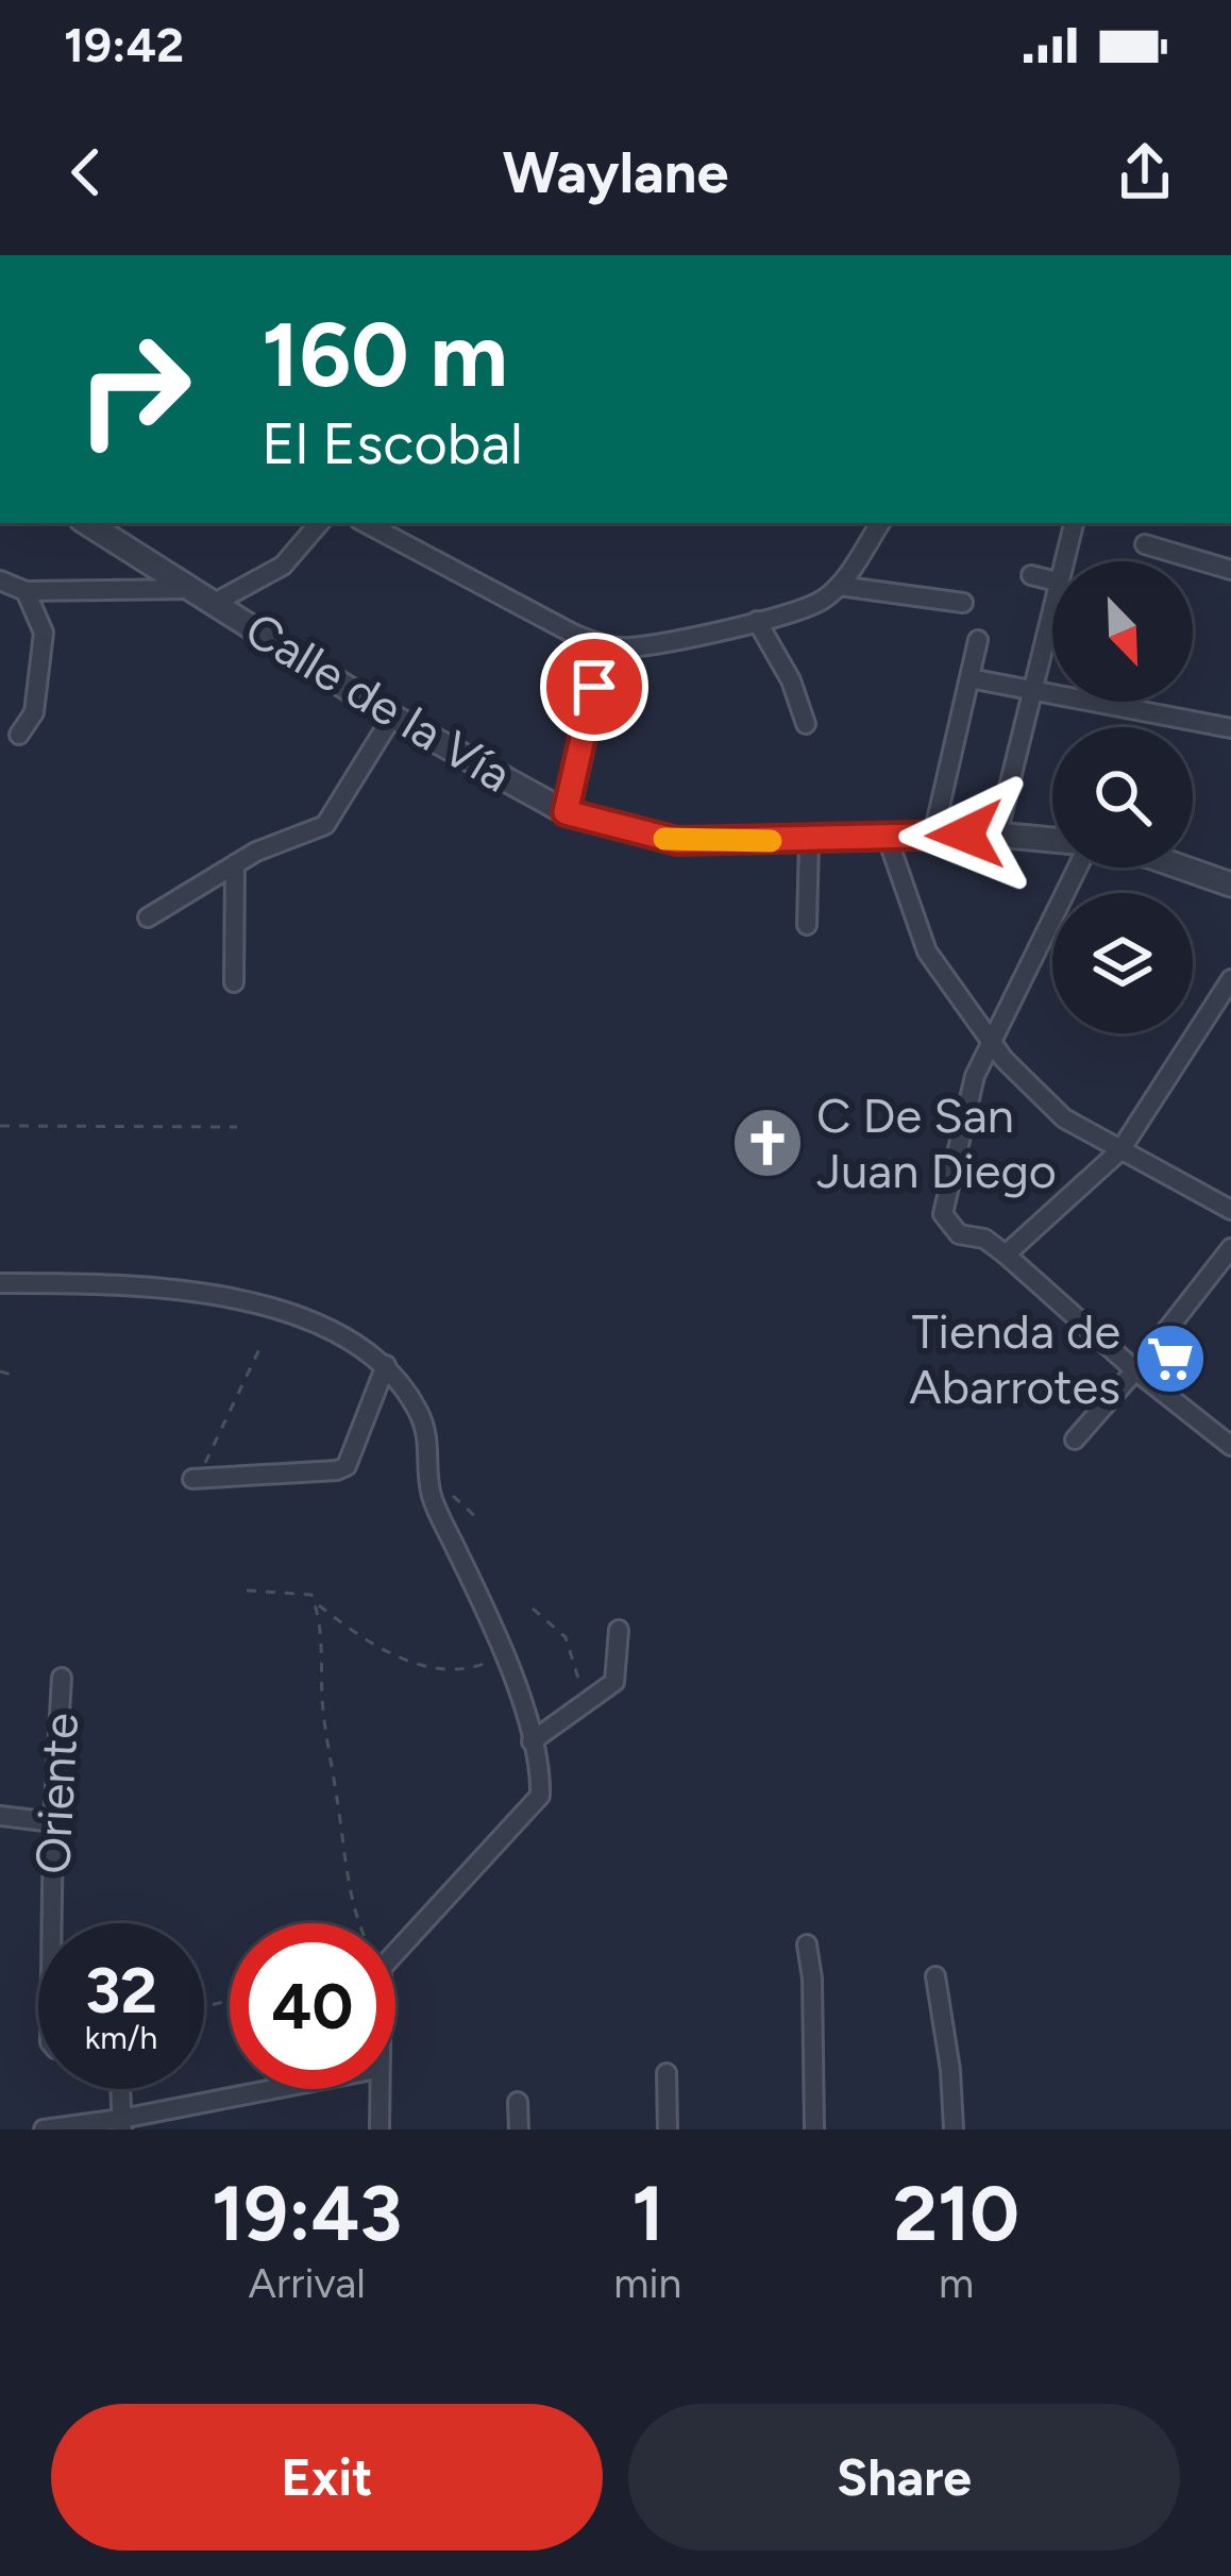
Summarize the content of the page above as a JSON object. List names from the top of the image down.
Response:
{
  "streets": {
    "street": ["Calle de la Vía", "Oriente"]
  },
  "places": {
    "church": ["C De San Juan Diego"],
    "supermarket": ["Tienda de Abarrotes"]
  },
  "north": "bottom right",
  "page": {
    "status": "19:42",
    "header": "Waylane",
    "turn": ["160 m", "El Escobal"],
    "speed": "32 km/h",
    "limit": "40",
    "eta": [
      "19:43",
      "Arrival",
      "1",
      "min",
      "210",
      "m"
    ],
    "buttons": ["Exit", "Share"]
  }
}
